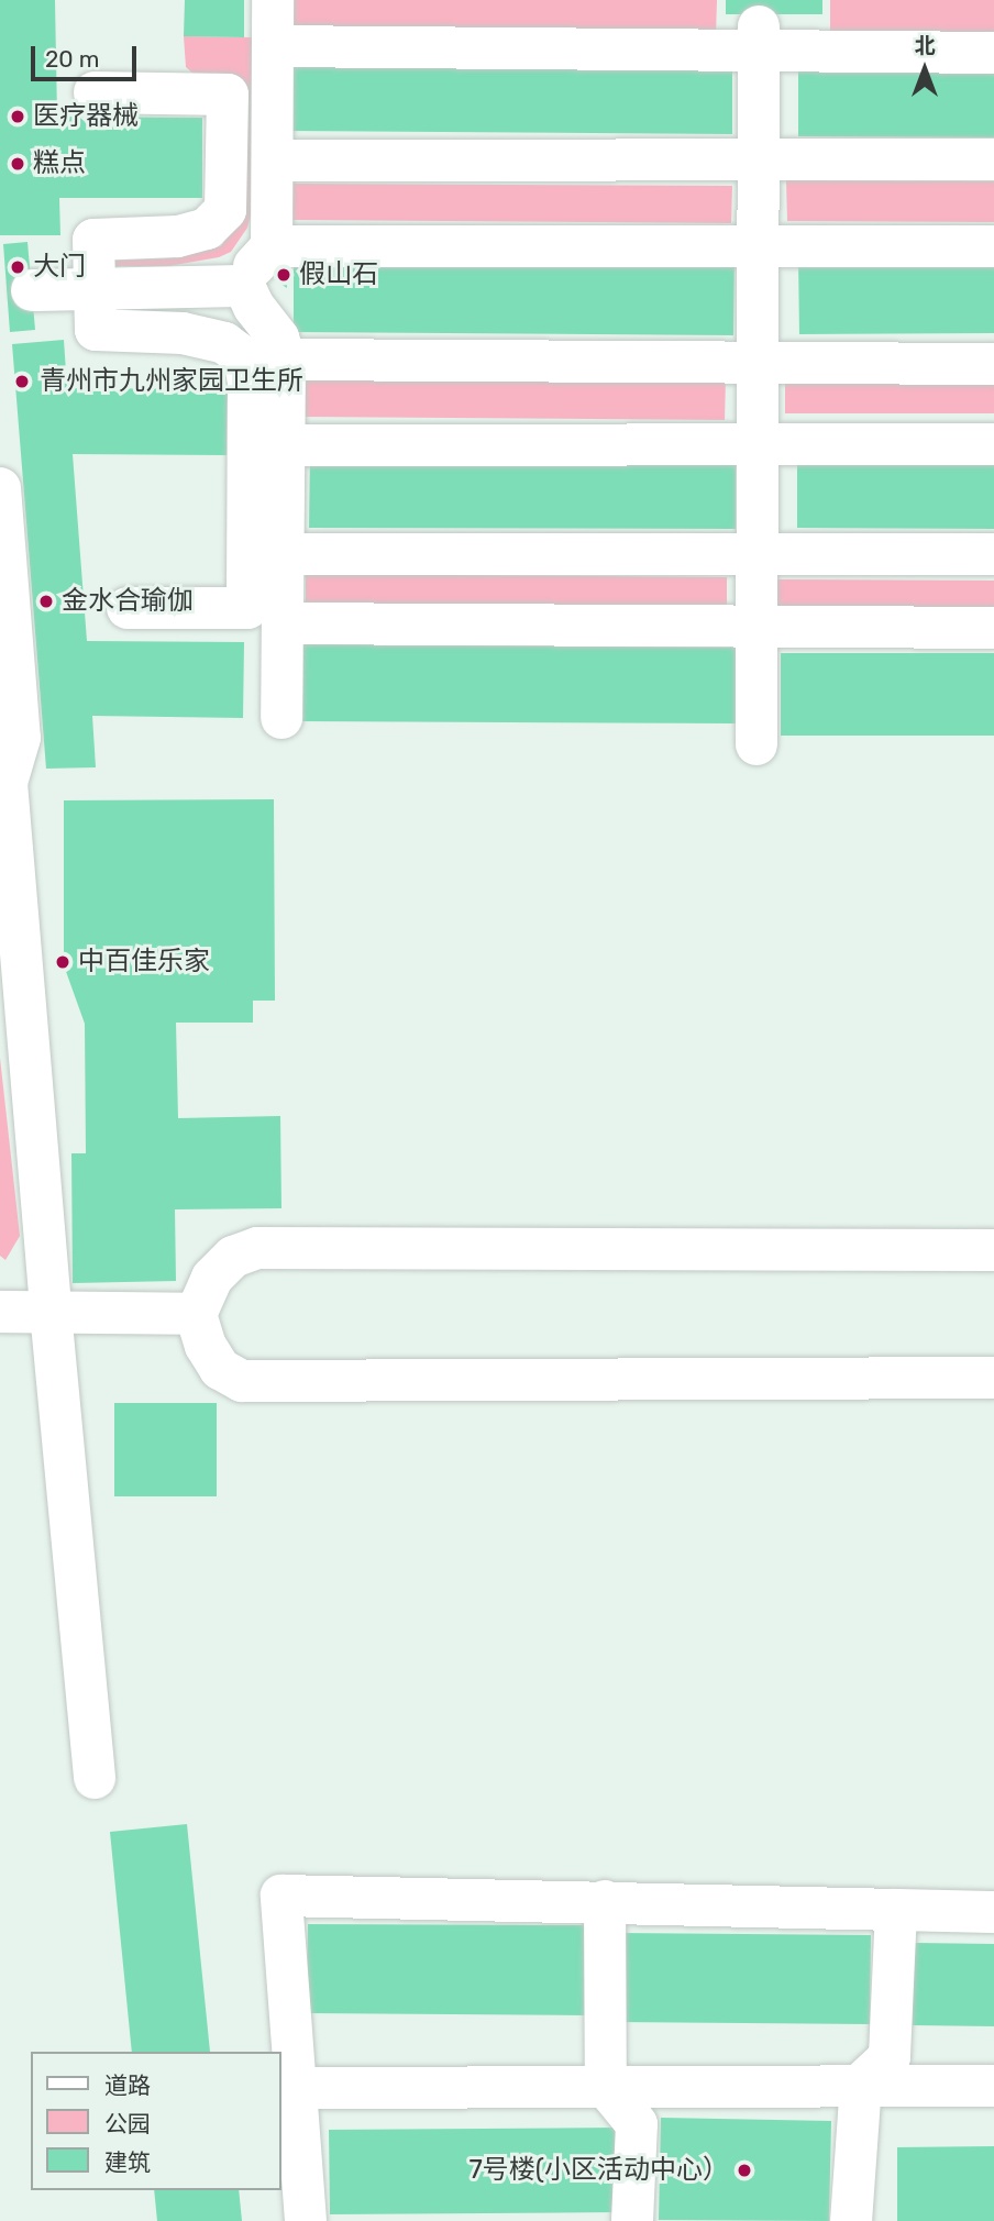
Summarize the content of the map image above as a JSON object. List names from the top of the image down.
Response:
{
  "places": [
    "医疗器械",
    "糕点",
    "大门",
    "假山石",
    "青州市九州家园卫生所",
    "金水合瑜伽",
    "中百佳乐家",
    "7号楼(小区活动中心）"
  ],
  "legend": ["道路", "公园", "建筑"],
  "scale_bar": "20 m",
  "north": "top"
}
